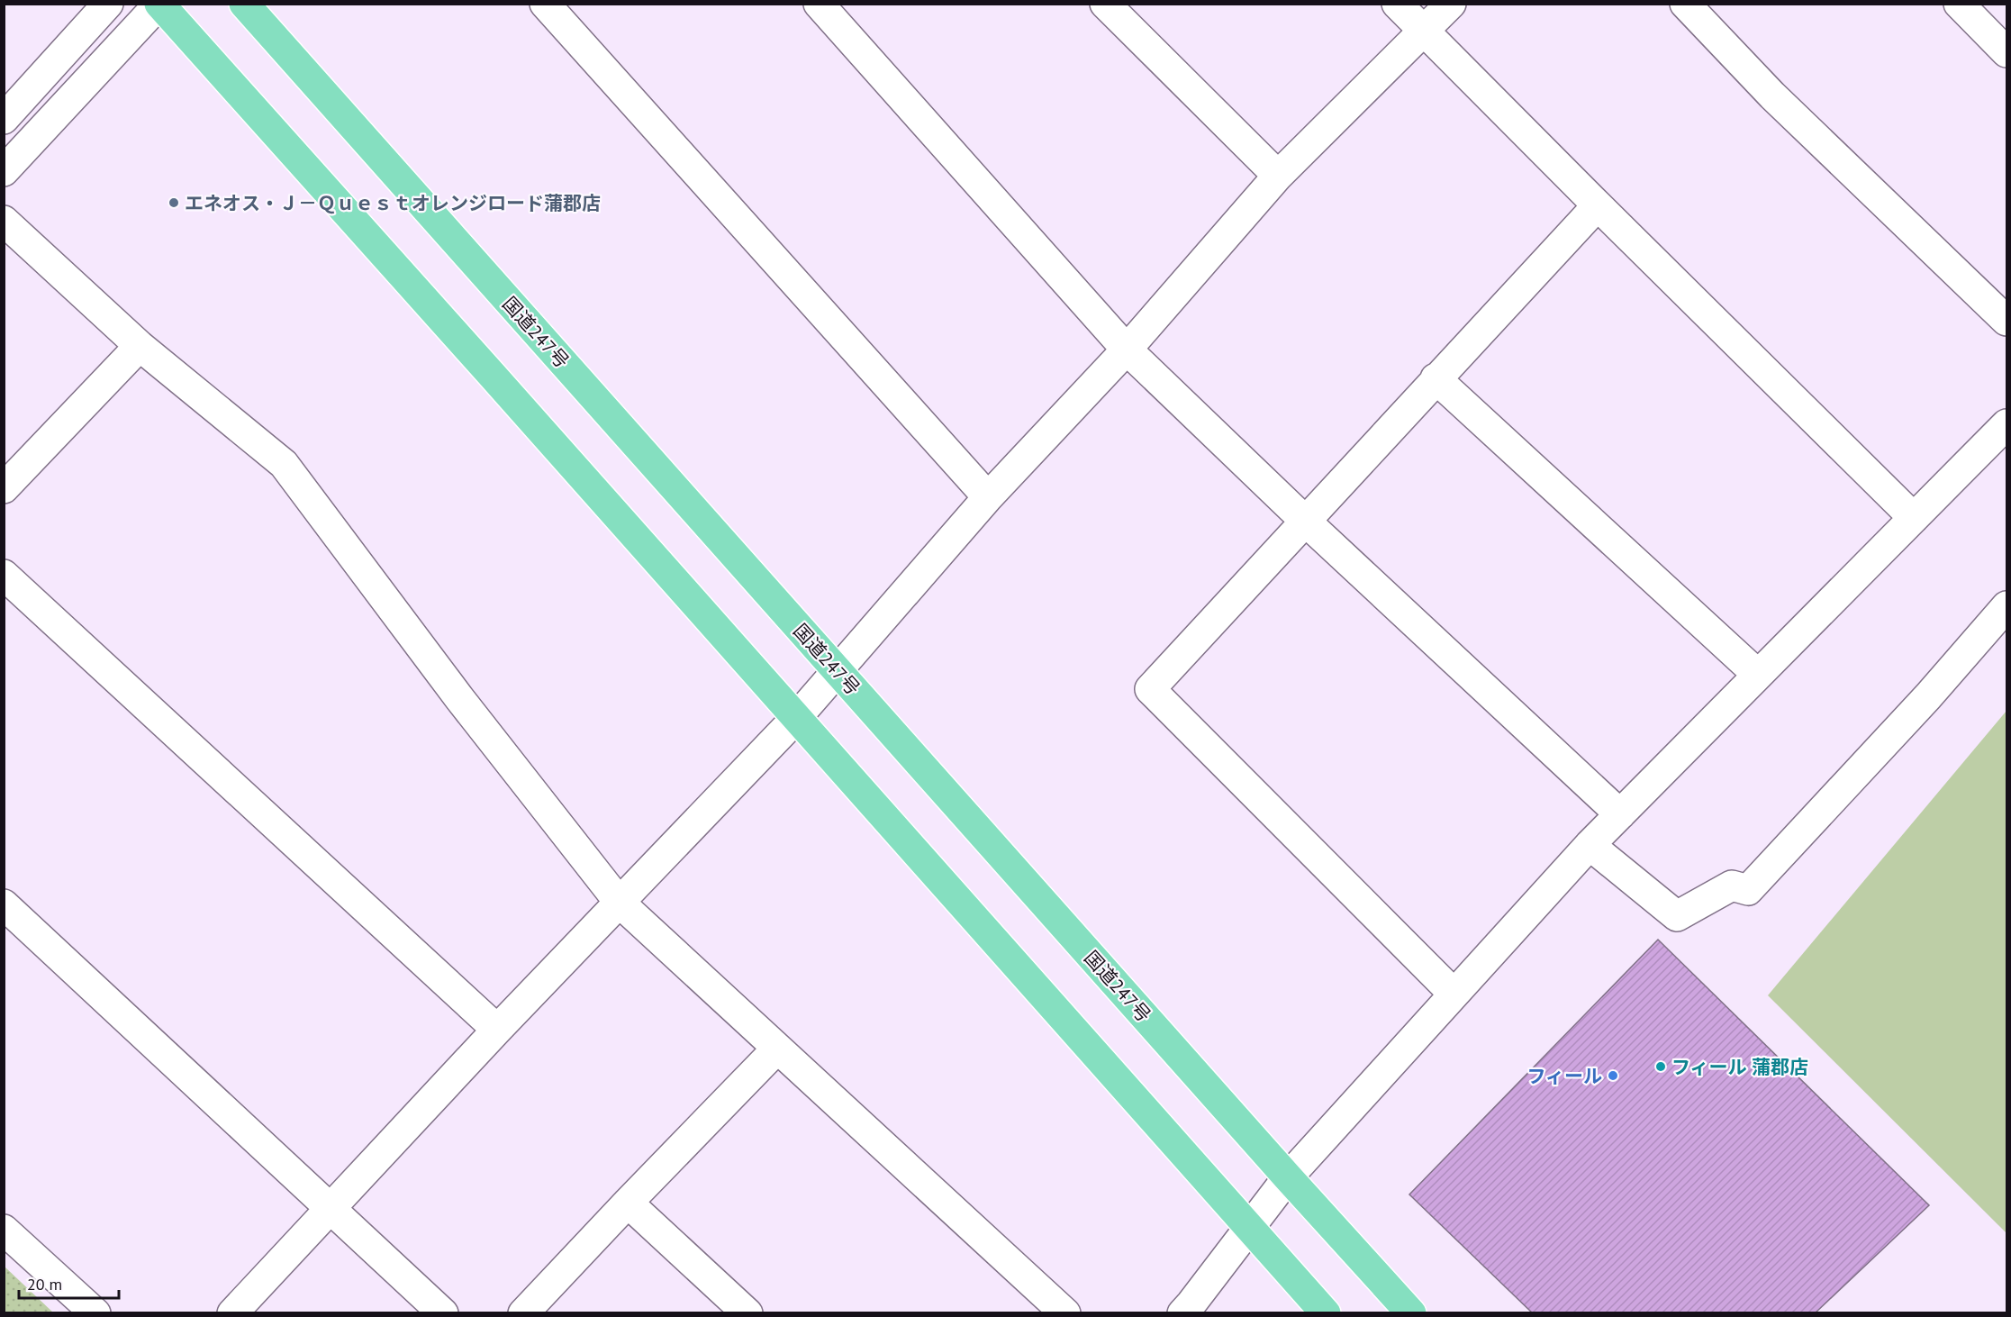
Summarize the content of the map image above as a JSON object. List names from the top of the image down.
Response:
{
  "streets": {
    "highway": ["国道247号"]
  },
  "places": ["エネオス・Ｊ－Ｑｕｅｓｔオレンジロード蒲郡店", "フィール 蒲郡店", "フィール"],
  "scale_bar": "20 m"
}
